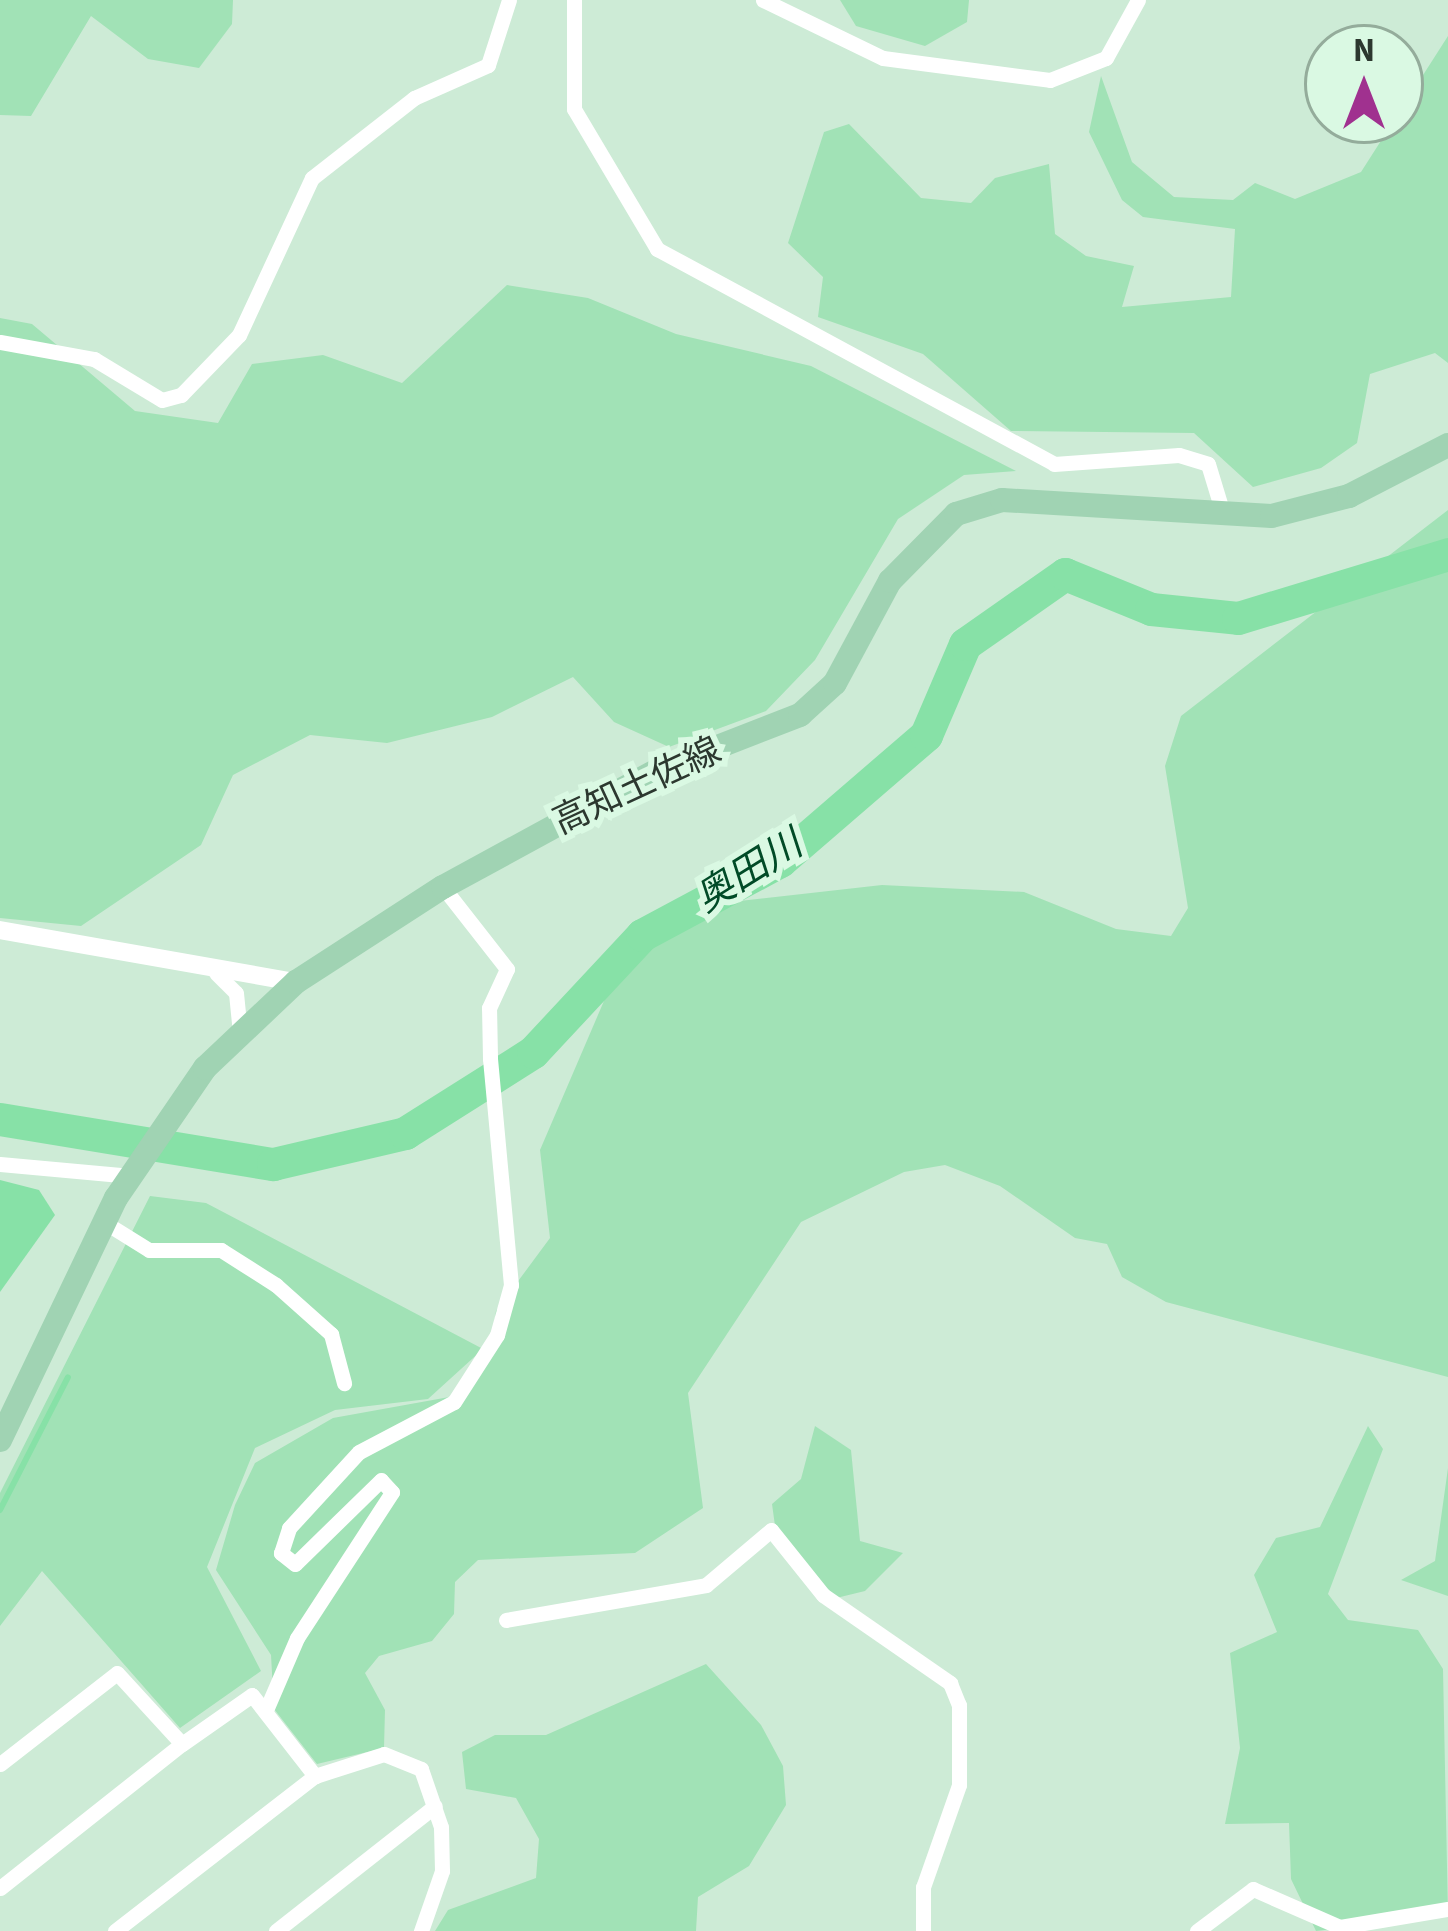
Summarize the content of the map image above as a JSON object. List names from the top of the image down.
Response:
{
  "streets": {
    "main road": ["高知土佐線"]
  },
  "water": ["奥田川"],
  "north": "top"
}
